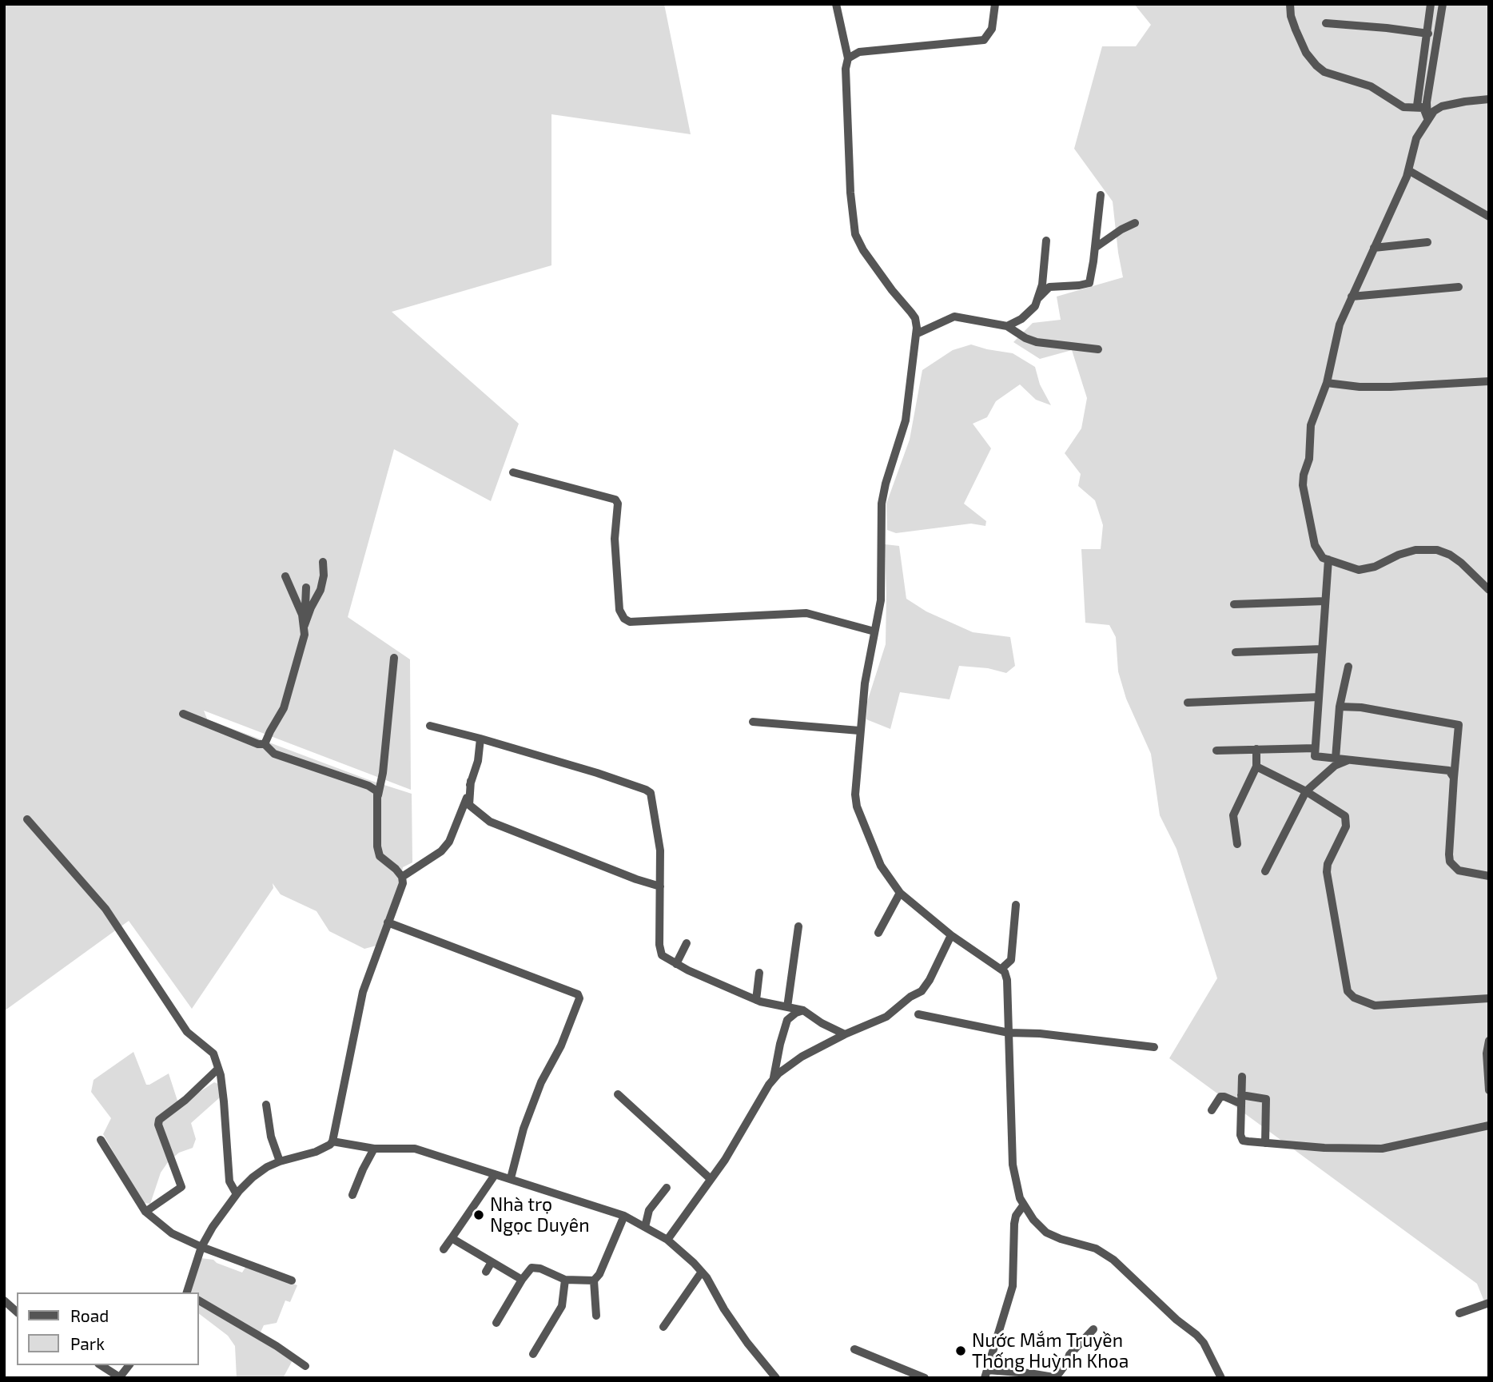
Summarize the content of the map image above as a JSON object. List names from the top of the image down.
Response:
{
  "places": ["Nhà trọ Ngọc Duyên", "Nước Mắm Truyền Thống Huỳnh Khoa"],
  "legend": ["Road", "Park"]
}
